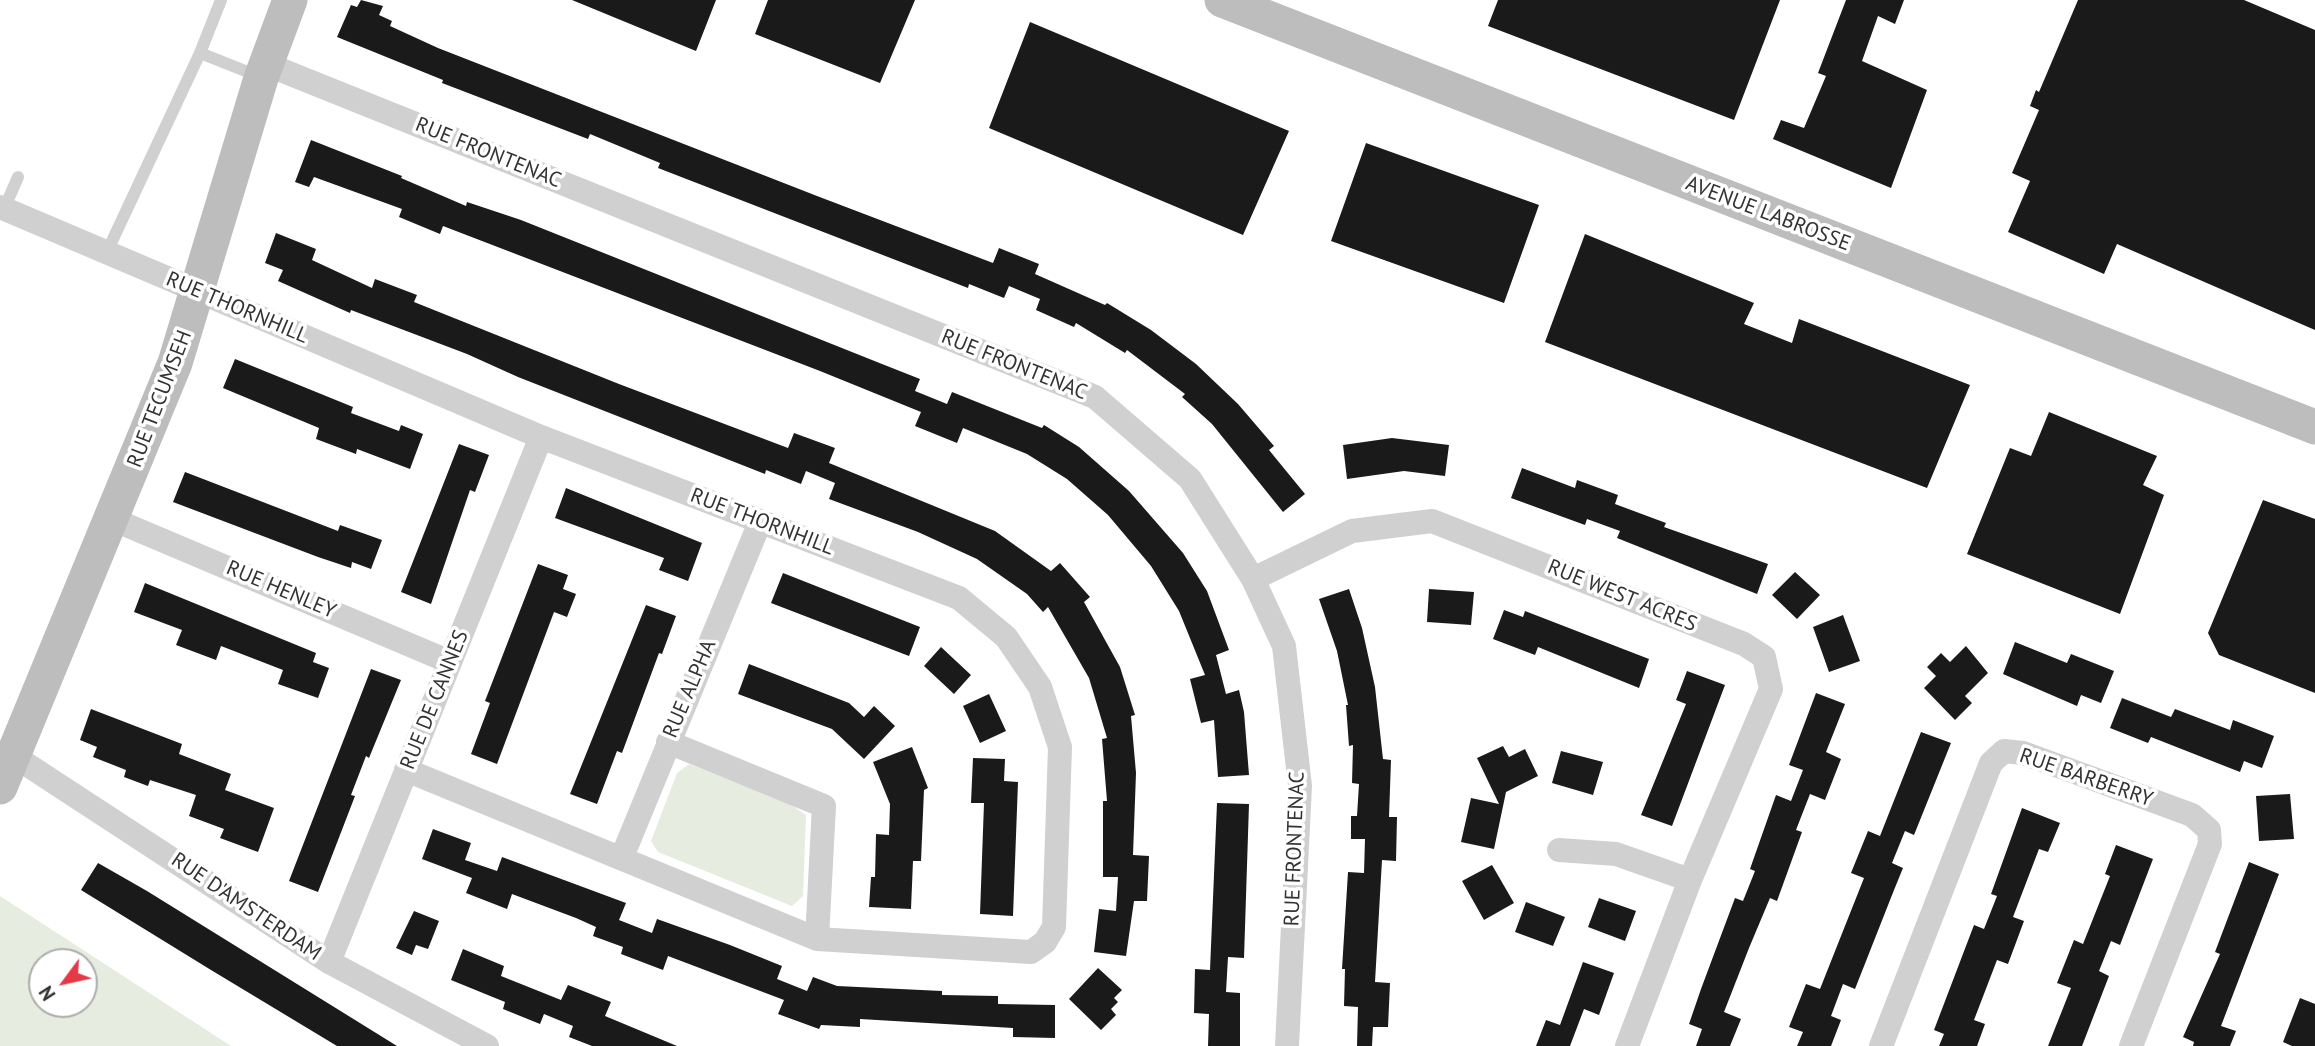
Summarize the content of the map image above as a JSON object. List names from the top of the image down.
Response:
{
  "streets": {
    "street": [
      "RUE FRONTENAC",
      "AVENUE LABROSSE",
      "RUE THORNHILL",
      "RUE TECUMSEH",
      "RUE HENLEY",
      "RUE WEST ACRES",
      "RUE ALPHA",
      "RUE DE CANNES",
      "RUE BARBERRY",
      "RUE D'AMSTERDAM"
    ]
  },
  "crossings": [
    ["RUE FRONTENAC", "RUE TECUMSEH"],
    ["RUE FRONTENAC", "RUE WEST ACRES"],
    ["RUE THORNHILL", "RUE TECUMSEH"],
    ["RUE THORNHILL", "RUE ALPHA"],
    ["RUE THORNHILL", "RUE DE CANNES"],
    ["RUE TECUMSEH", "RUE HENLEY"],
    ["RUE TECUMSEH", "RUE D'AMSTERDAM"],
    ["RUE HENLEY", "RUE DE CANNES"],
    ["RUE DE CANNES", "RUE D'AMSTERDAM"]
  ],
  "north": "bottom left"
}
